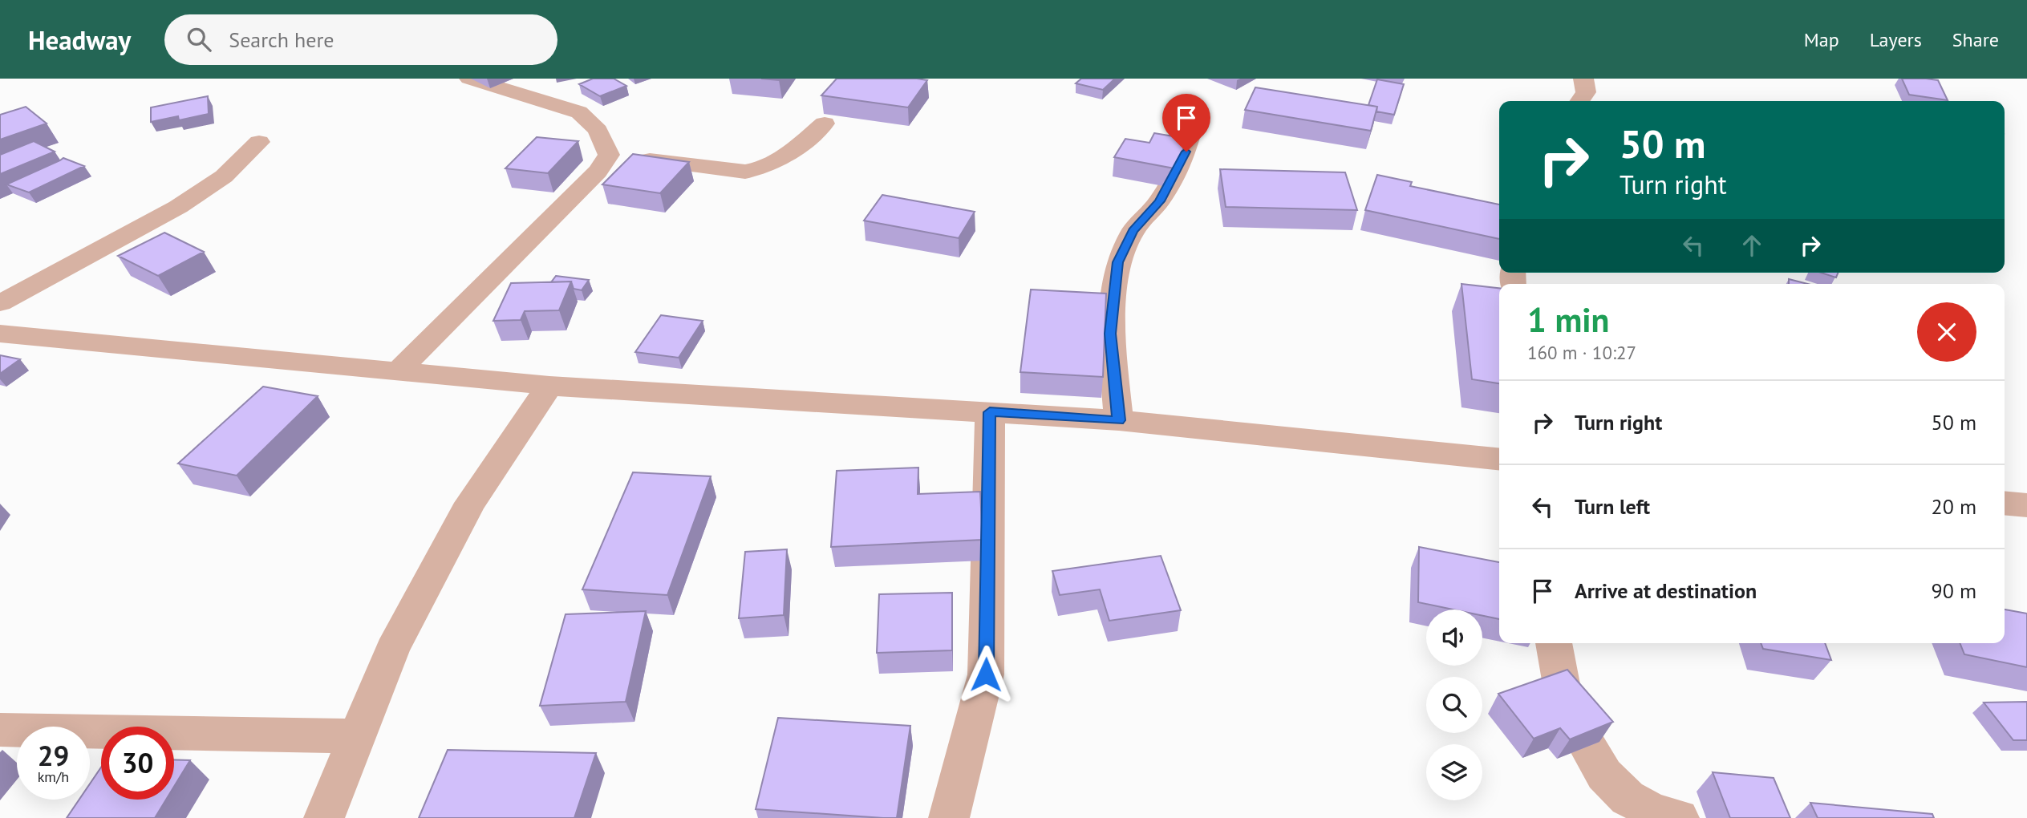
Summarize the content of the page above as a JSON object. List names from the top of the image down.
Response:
{
  "page": {
    "header": "Headway",
    "search": "Search here",
    "nav": ["Map", "Layers", "Share"],
    "turn": ["50 m", "Turn right"],
    "heading": ["1 min", "160 m · 10:27"],
    "list": [
      {
        "name": "Turn right",
        "value": "50 m"
      },
      {
        "name": "Turn left",
        "value": "20 m"
      },
      {
        "name": "Arrive at destination",
        "value": "90 m"
      }
    ],
    "speed": "29 km/h",
    "limit": "30"
  }
}
